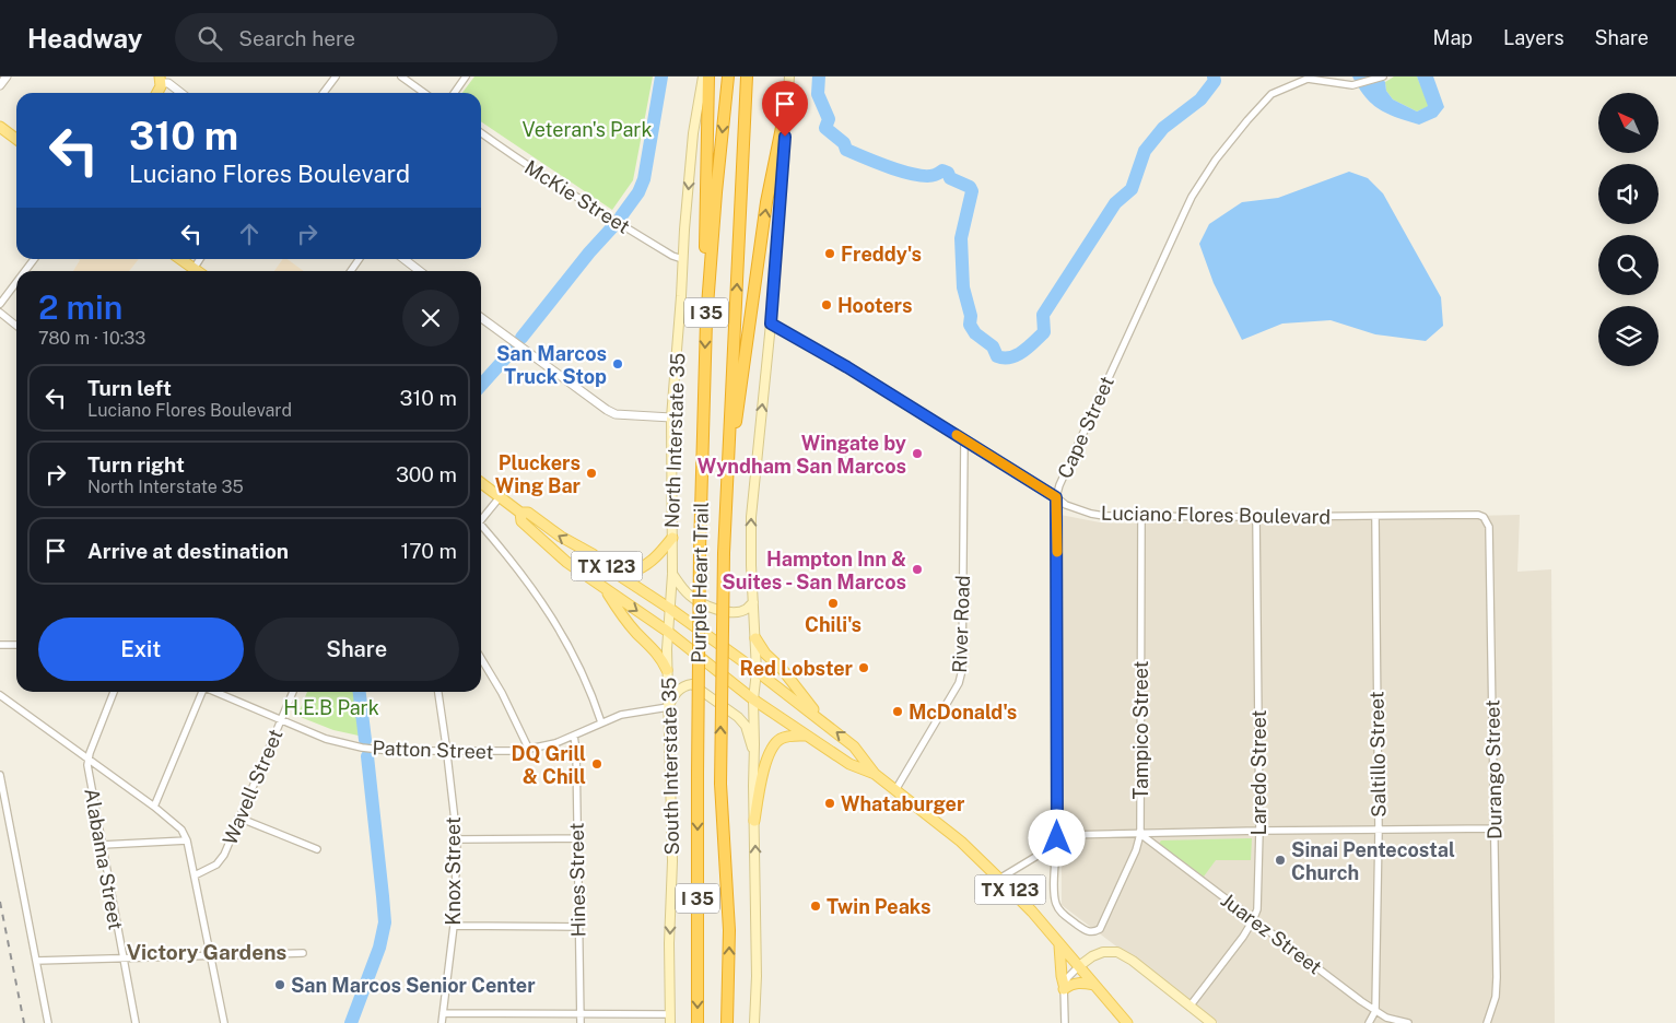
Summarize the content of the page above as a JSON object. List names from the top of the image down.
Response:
{
  "streets": {
    "highway": ["I 35", "Purple Heart Trail"],
    "main road": ["North Interstate 35", "TX 123", "South Interstate 35"],
    "street": [
      "McKie Street",
      "Cape Street",
      "Luciano Flores Boulevard",
      "River Road",
      "Tampico Street",
      "Patton Street",
      "Saltillo Street",
      "Durango Street",
      "Laredo Street",
      "Wavell Street",
      "Alabama Street",
      "Knox Street",
      "Hines Street",
      "Juarez Street"
    ]
  },
  "crossings": [
    ["McKie Street", "North Interstate 35"],
    ["Cape Street", "Luciano Flores Boulevard"],
    ["Cape Street", "Tampico Street"],
    ["North Interstate 35", "TX 123"],
    ["North Interstate 35", "South Interstate 35"],
    ["Luciano Flores Boulevard", "River Road"],
    ["Luciano Flores Boulevard", "Tampico Street"],
    ["Luciano Flores Boulevard", "Saltillo Street"],
    ["Luciano Flores Boulevard", "Durango Street"],
    ["Luciano Flores Boulevard", "Laredo Street"],
    ["TX 123", "River Road"],
    ["TX 123", "South Interstate 35"],
    ["Tampico Street", "Juarez Street"],
    ["Patton Street", "South Interstate 35"],
    ["Patton Street", "Wavell Street"],
    ["Patton Street", "Knox Street"],
    ["Patton Street", "Hines Street"],
    ["Saltillo Street", "Juarez Street"],
    ["Laredo Street", "Juarez Street"]
  ],
  "one_way": ["South Interstate 35"],
  "districts": ["Victory Gardens"],
  "parks": ["Veteran's Park", "H.E.B Park"],
  "places": [
    "Freddy's",
    "Hooters",
    "San Marcos Truck Stop",
    "Wingate by Wyndham San Marcos",
    "Pluckers Wing Bar",
    "Hampton Inn & Suites - San Marcos",
    "Chili's",
    "Red Lobster",
    "McDonald's",
    "DQ Grill & Chill",
    "Whataburger",
    "Sinai Pentecostal Church",
    "Twin Peaks",
    "San Marcos Senior Center"
  ],
  "north": "top left",
  "page": {
    "header": "Headway",
    "search": "Search here",
    "nav": ["Map", "Layers", "Share"],
    "turn": ["310 m", "Luciano Flores Boulevard"],
    "heading": ["2 min", "780 m · 10:33"],
    "list": [
      {
        "name": "Turn left",
        "note": "Luciano Flores Boulevard",
        "value": "310 m"
      },
      {
        "name": "Turn right",
        "note": "North Interstate 35",
        "value": "300 m"
      },
      {
        "name": "Arrive at destination",
        "value": "170 m"
      }
    ],
    "buttons": ["Exit", "Share"]
  }
}
